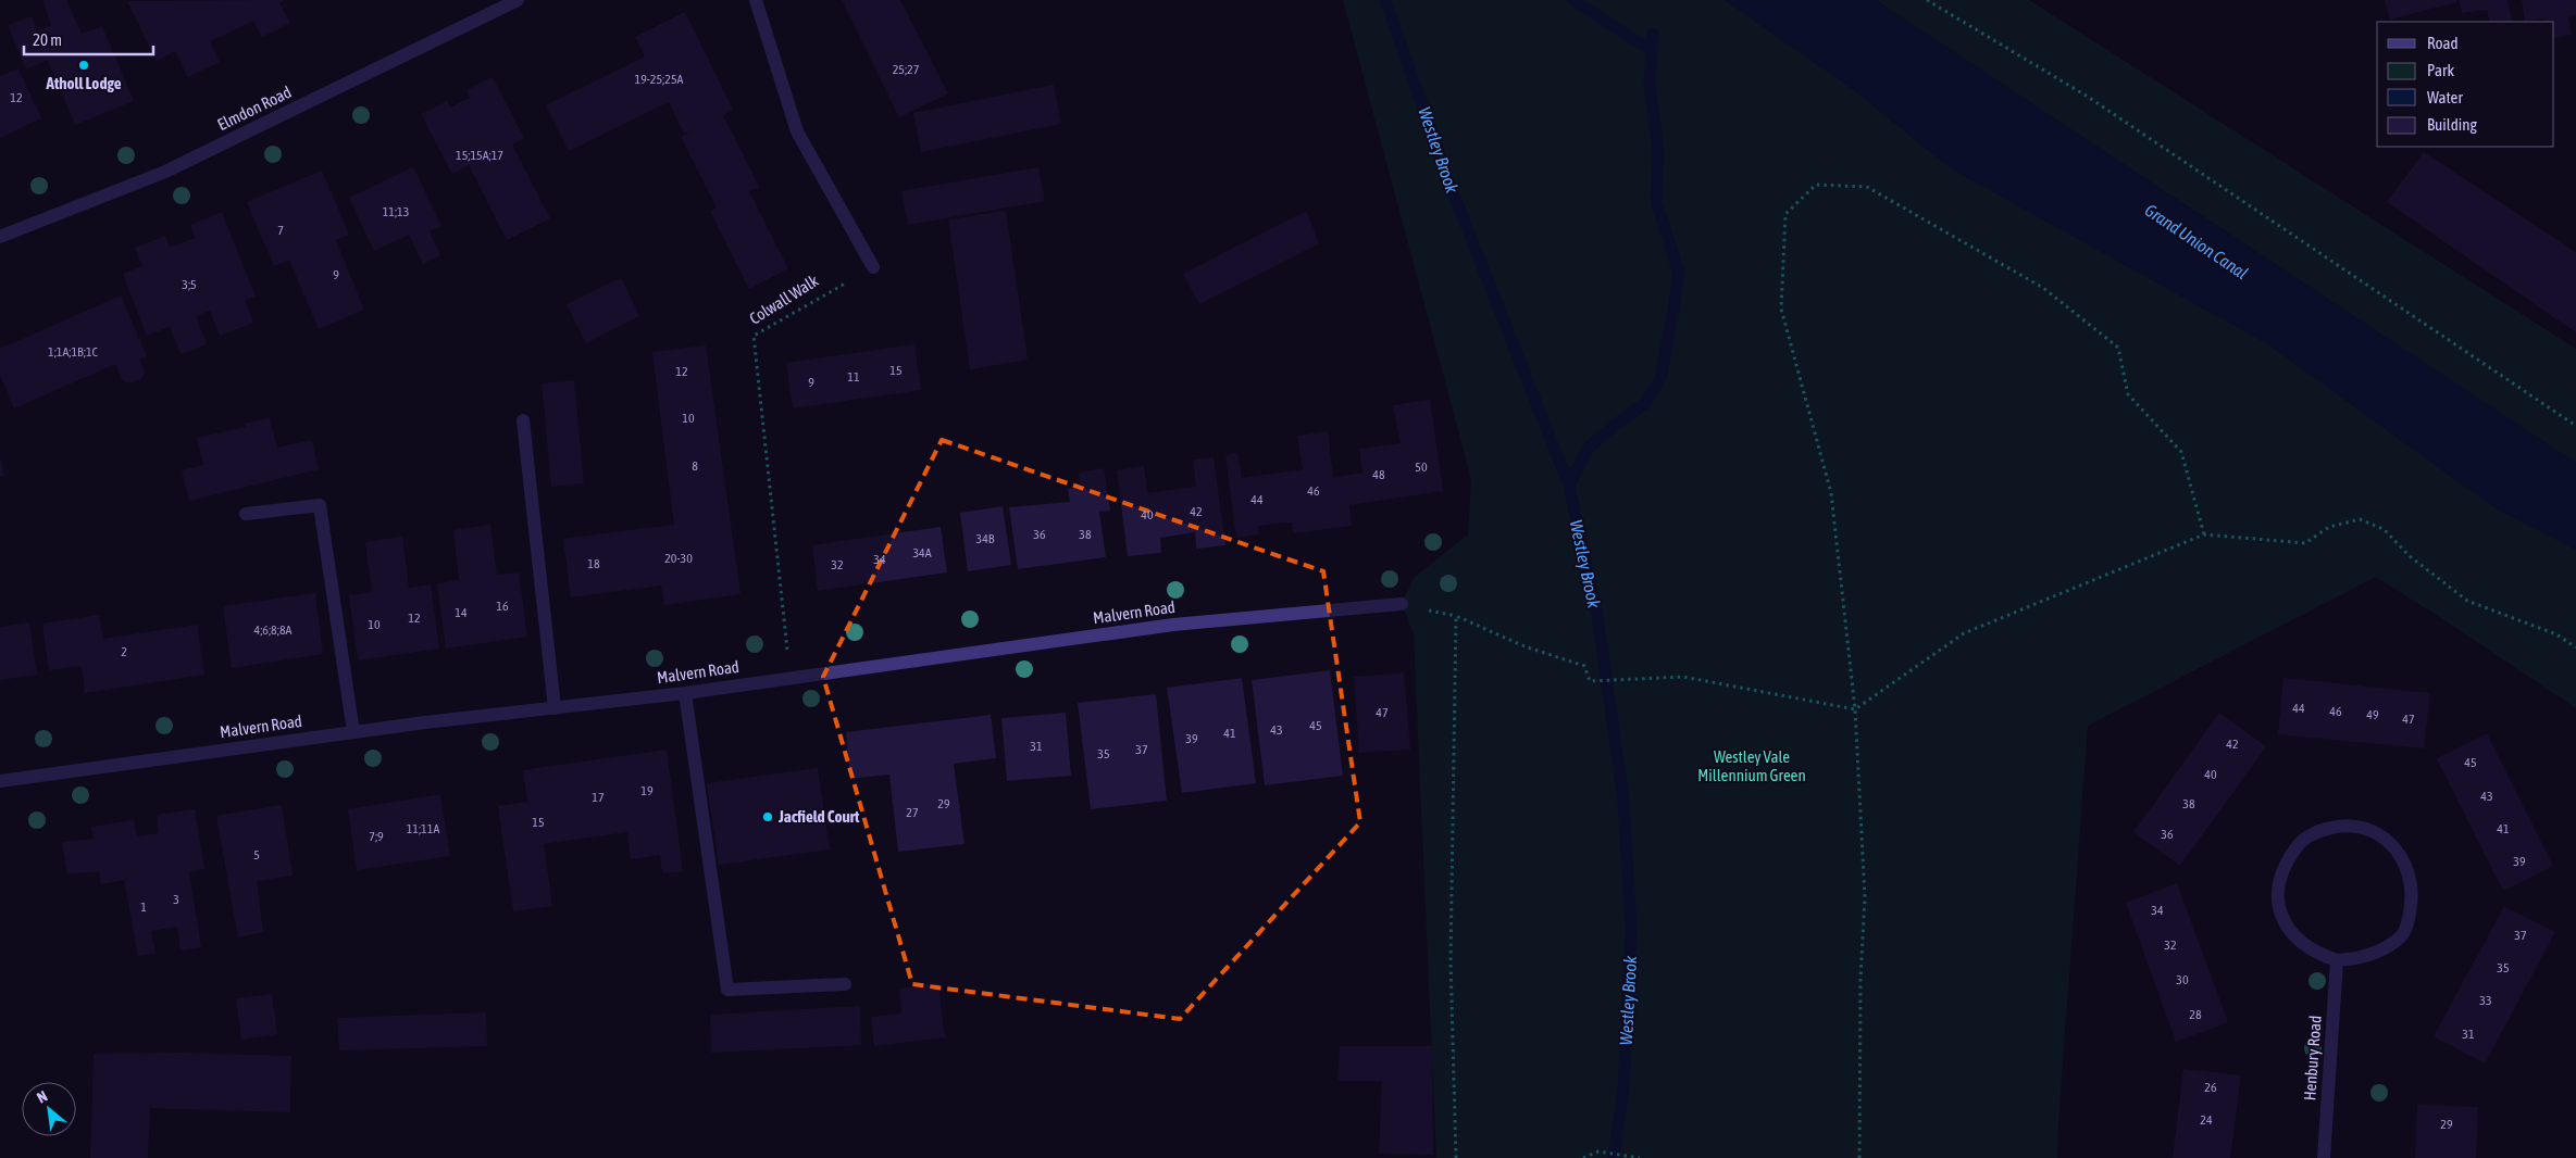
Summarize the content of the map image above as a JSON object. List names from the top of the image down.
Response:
{
  "streets": {
    "street": ["Elmdon Road", "Malvern Road", "Henbury Road"],
    "path": ["Colwall Walk"]
  },
  "crossings": [
    ["Colwall Walk", "Malvern Road"]
  ],
  "water": ["Westley Brook", "Grand Union Canal"],
  "parks": ["Westley Vale Millennium Green"],
  "places": ["Atholl Lodge", "Jacfield Court"],
  "house_numbers": [
    "25;27",
    "19-25;25A",
    "12",
    "15;15A;17",
    "11;13",
    "7",
    "9",
    "3;5",
    "1;1A;1B;1C",
    "15",
    "12",
    "11",
    "9",
    "10",
    "8",
    "50",
    "48",
    "46",
    "44",
    "42",
    "40",
    "36",
    "38",
    "34B",
    "34A",
    "20-30",
    "34",
    "18",
    "32",
    "16",
    "14",
    "12",
    "10",
    "4;6;8;8A",
    "2",
    "44",
    "46",
    "47",
    "49",
    "47",
    "45",
    "43",
    "41",
    "39",
    "42",
    "31",
    "37",
    "35",
    "45",
    "40",
    "19",
    "43",
    "17",
    "29",
    "38",
    "27",
    "15",
    "11;11A",
    "41",
    "36",
    "7;9",
    "5",
    "39",
    "3",
    "1",
    "34",
    "37",
    "32",
    "35",
    "30",
    "33",
    "28",
    "31",
    "26",
    "24",
    "29"
  ],
  "legend": [
    "Road",
    "Park",
    "Water",
    "Building"
  ],
  "scale_bar": "20 m",
  "north": "top left"
}
